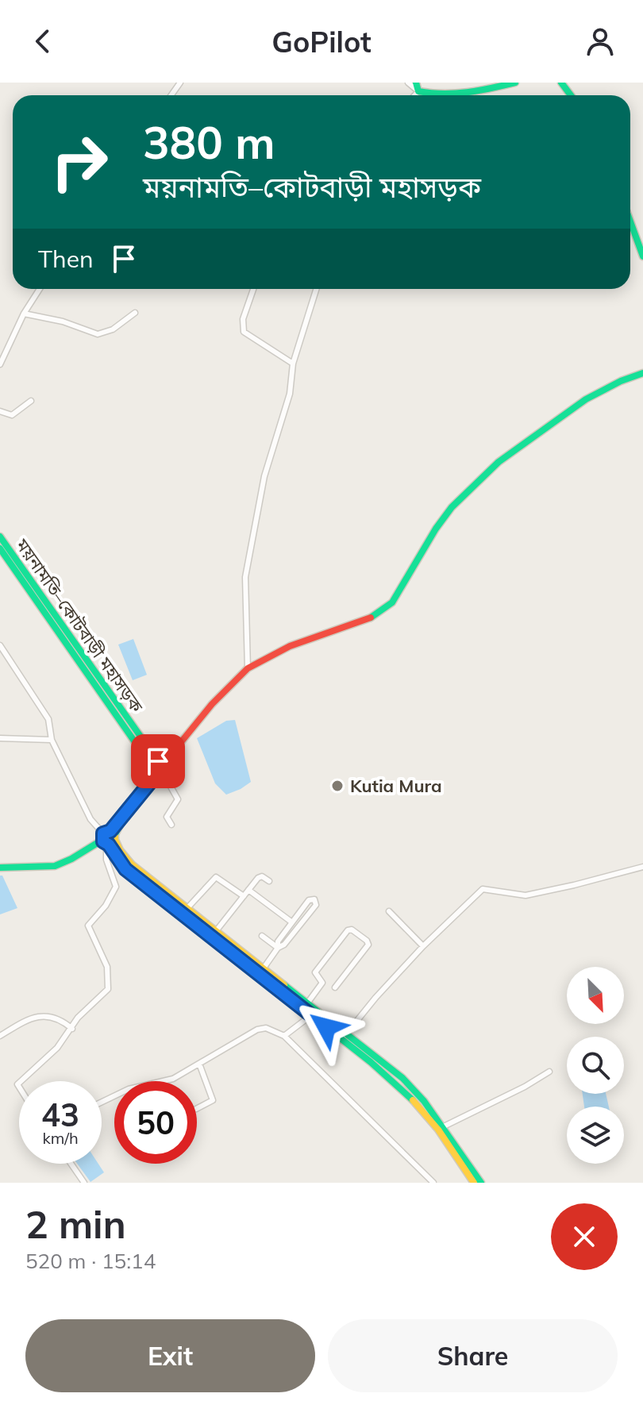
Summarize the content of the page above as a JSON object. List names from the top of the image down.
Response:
{
  "streets": {
    "main road": ["ময়নামতি–কোটবাড়ী মহাসড়ক"]
  },
  "places": ["Kutia Mura"],
  "north": "bottom right",
  "page": {
    "header": "GoPilot",
    "turn": ["380 m", "ময়নামতি–কোটবাড়ী মহাসড়ক"],
    "then": "Then",
    "speed": "43 km/h",
    "limit": "50",
    "heading": ["2 min", "520 m · 15:14"],
    "buttons": ["Exit", "Share"]
  }
}
